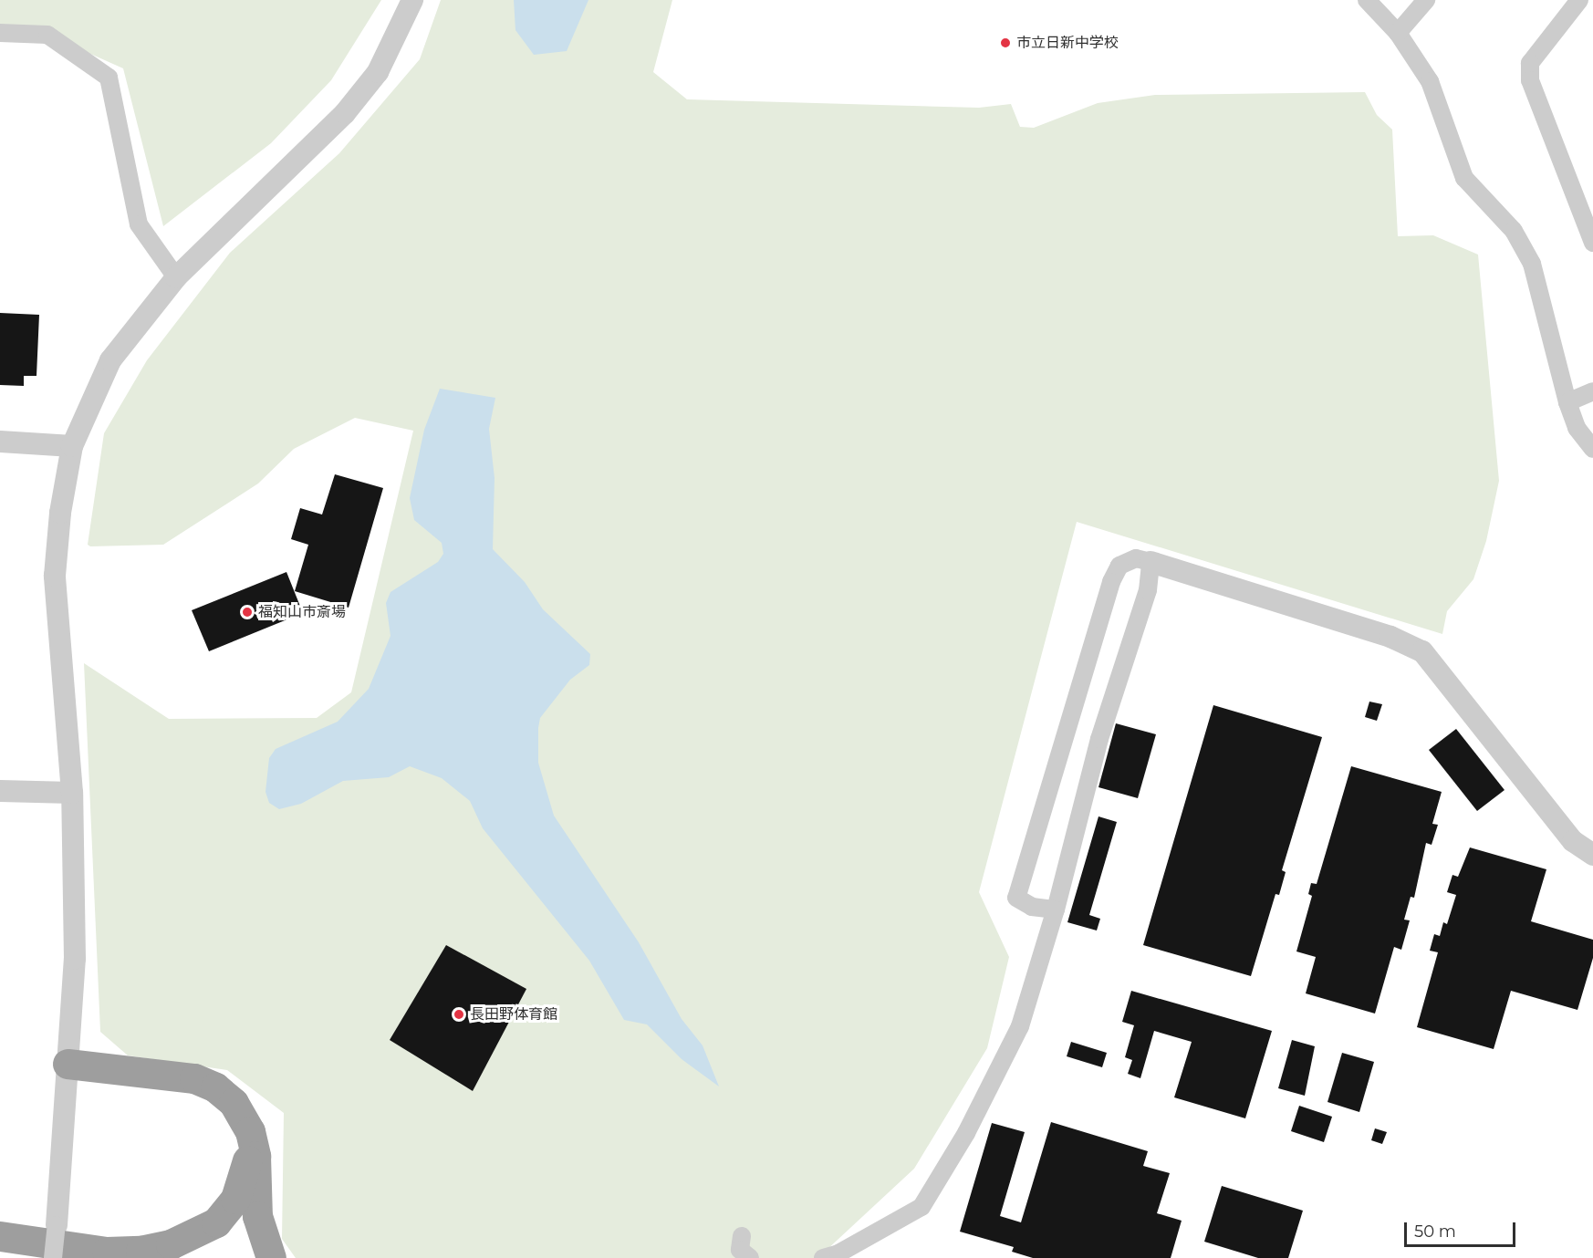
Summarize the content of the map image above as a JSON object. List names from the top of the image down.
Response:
{
  "places": ["市立日新中学校", "福知山市斎場", "長田野体育館"],
  "scale_bar": "50 m"
}
